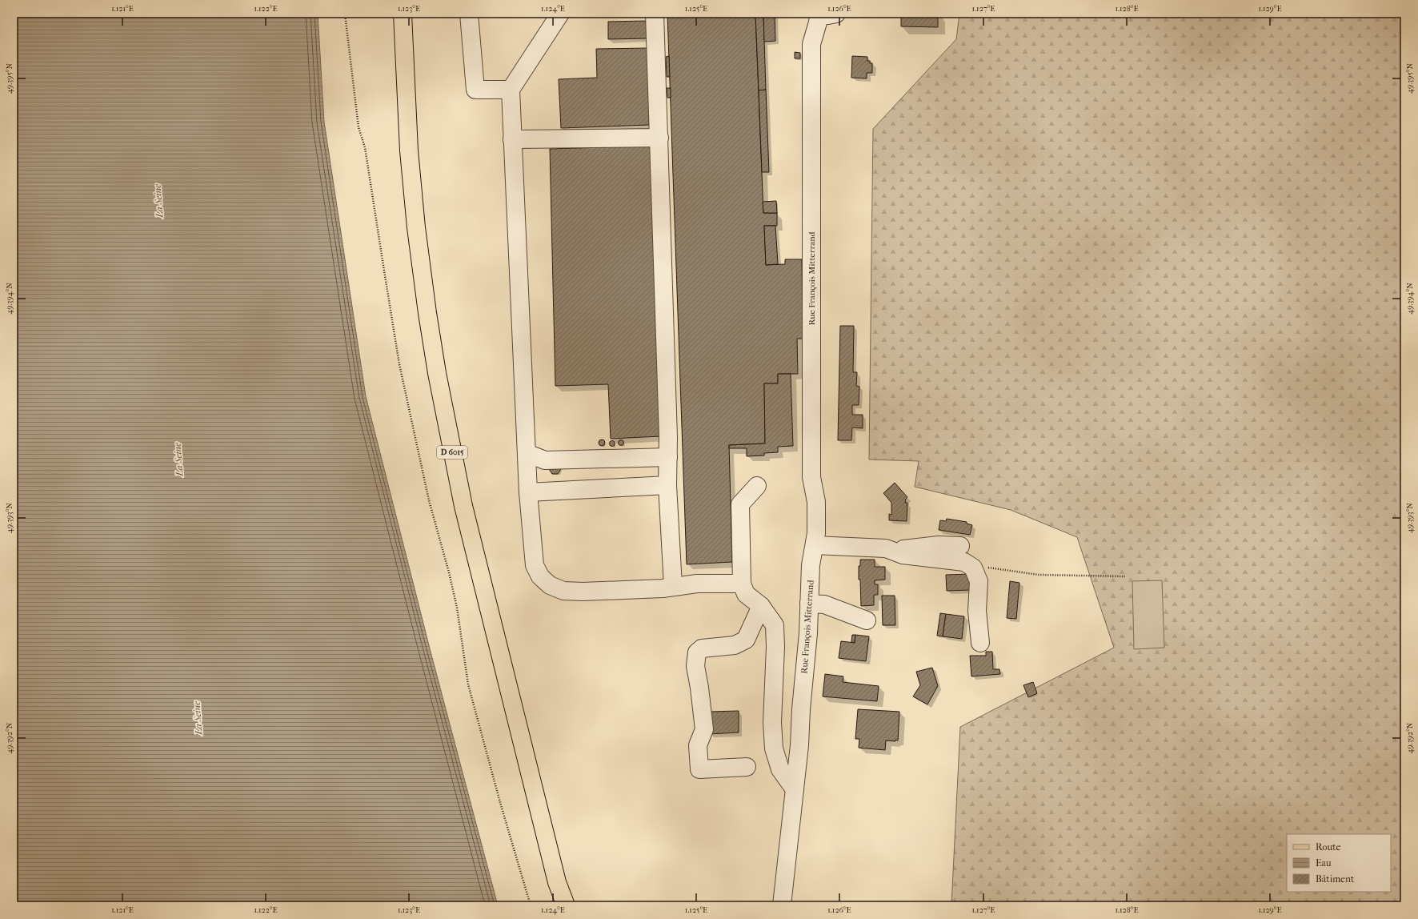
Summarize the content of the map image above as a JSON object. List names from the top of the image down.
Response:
{
  "streets": {
    "main road": ["D 6015"],
    "street": ["Rue François Mitterrand"]
  },
  "water": ["La Seine"],
  "legend": ["Route", "Eau", "Bâtiment"],
  "coordinates": [
    "1.121°E",
    "1.122°E",
    "1.123°E",
    "1.124°E",
    "1.125°E",
    "1.126°E",
    "1.127°E",
    "1.128°E",
    "1.129°E",
    "49.395°N",
    "49.394°N",
    "49.393°N",
    "49.392°N"
  ]
}
